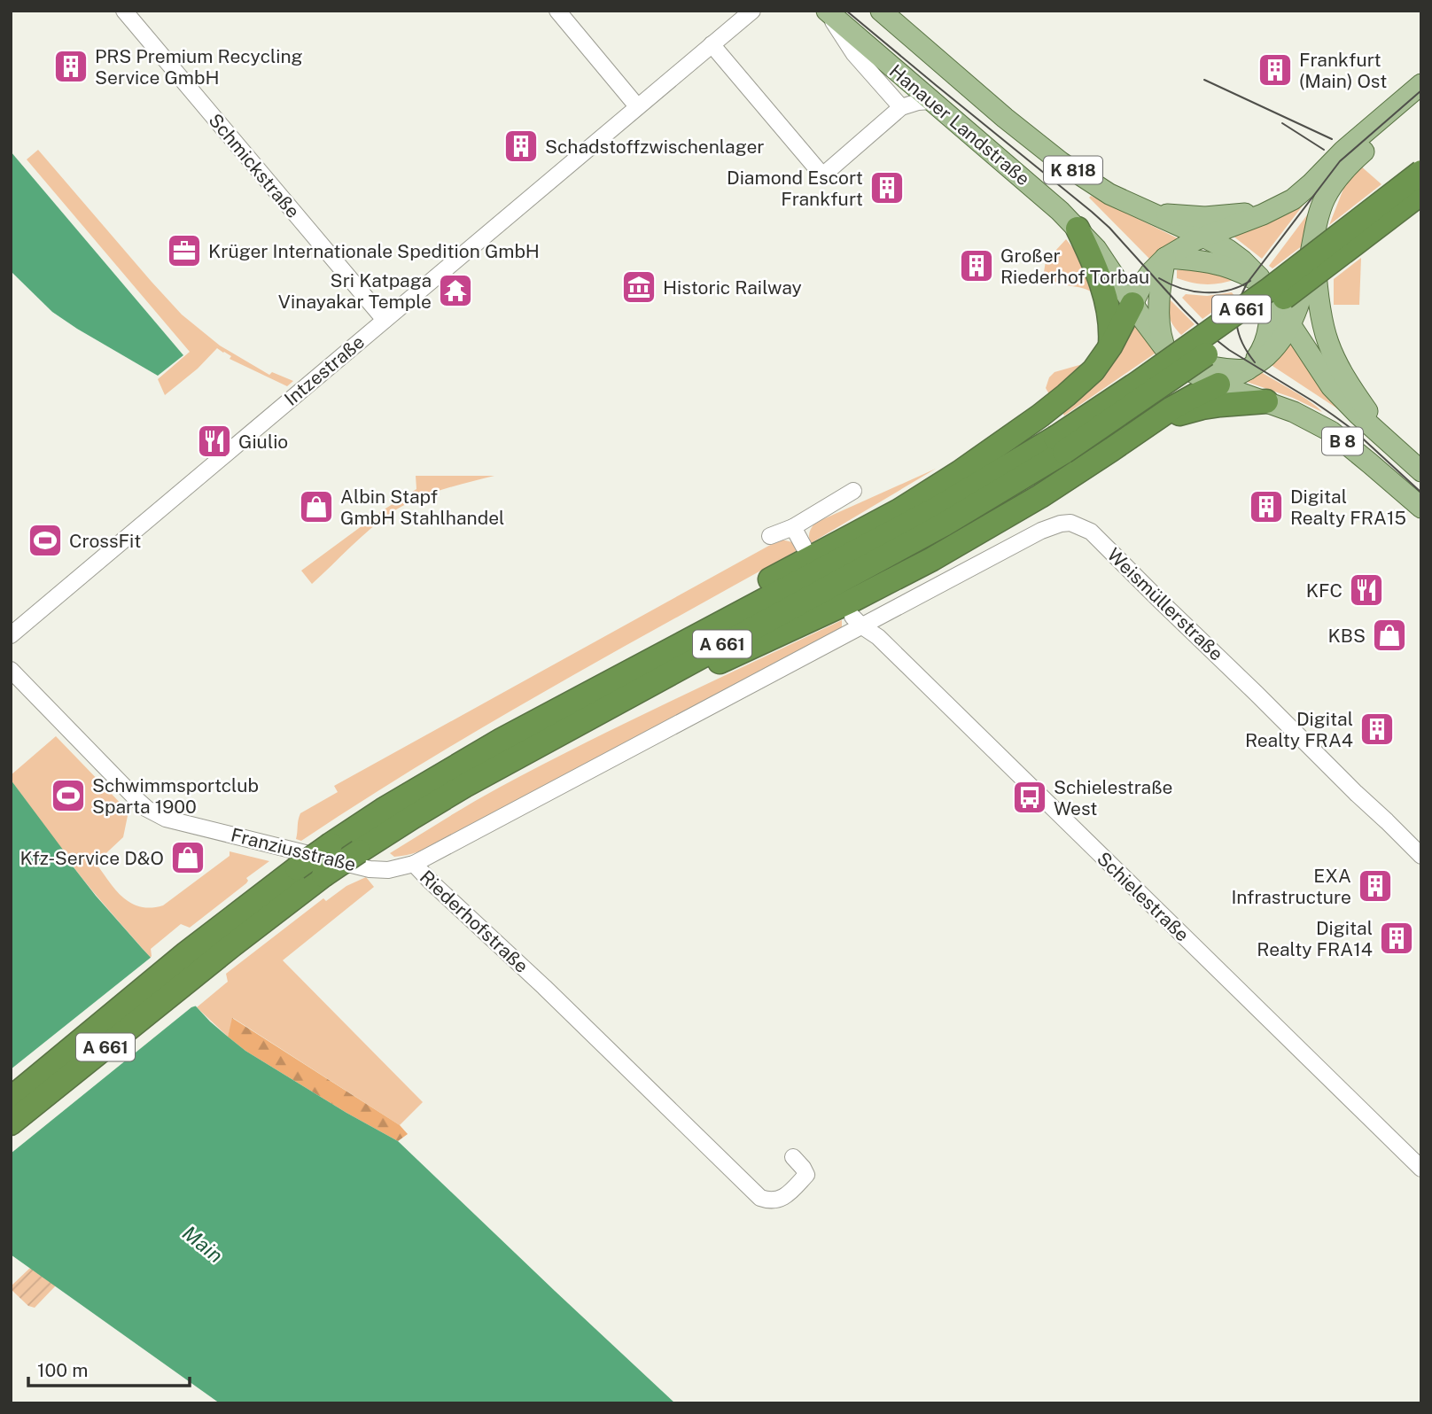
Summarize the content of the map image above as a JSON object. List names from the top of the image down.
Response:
{
  "streets": {
    "highway": ["A 661"],
    "main road": ["Hanauer Landstraße", "K 818", "B 8"],
    "street": [
      "Schmickstraße",
      "Intzestraße",
      "Weismüllerstraße",
      "Franziusstraße",
      "Schielestraße",
      "Riederhofstraße"
    ]
  },
  "crossings": [
    ["Hanauer Landstraße", "K 818"],
    ["Hanauer Landstraße", "B 8"],
    ["Schmickstraße", "Intzestraße"],
    ["K 818", "B 8"],
    ["Weismüllerstraße", "Schielestraße"],
    ["Weismüllerstraße", "Riederhofstraße"],
    ["Franziusstraße", "Riederhofstraße"],
    ["Schielestraße", "Riederhofstraße"]
  ],
  "water": ["Main"],
  "places": {
    "building": [
      "PRS Premium Recycling Service GmbH",
      "Frankfurt (Main) Ost",
      "Schadstoffzwischenlager",
      "Diamond Escort Frankfurt",
      "Großer Riederhof Torbau",
      "Digital Realty FRA15",
      "Digital Realty FRA4",
      "EXA Infrastructure",
      "Digital Realty FRA14"
    ],
    "office": ["Krüger Internationale Spedition GmbH"],
    "museum": ["Historic Railway"],
    "temple": ["Sri Katpaga Vinayakar Temple"],
    "restaurant": ["Giulio", "KFC"],
    "shop": ["Albin Stapf GmbH Stahlhandel", "KBS", "Kfz-Service D&O"],
    "sports": ["CrossFit", "Schwimmsportclub Sparta 1900"],
    "bus stop": ["Schielestraße West"]
  },
  "scale_bar": "100 m"
}
